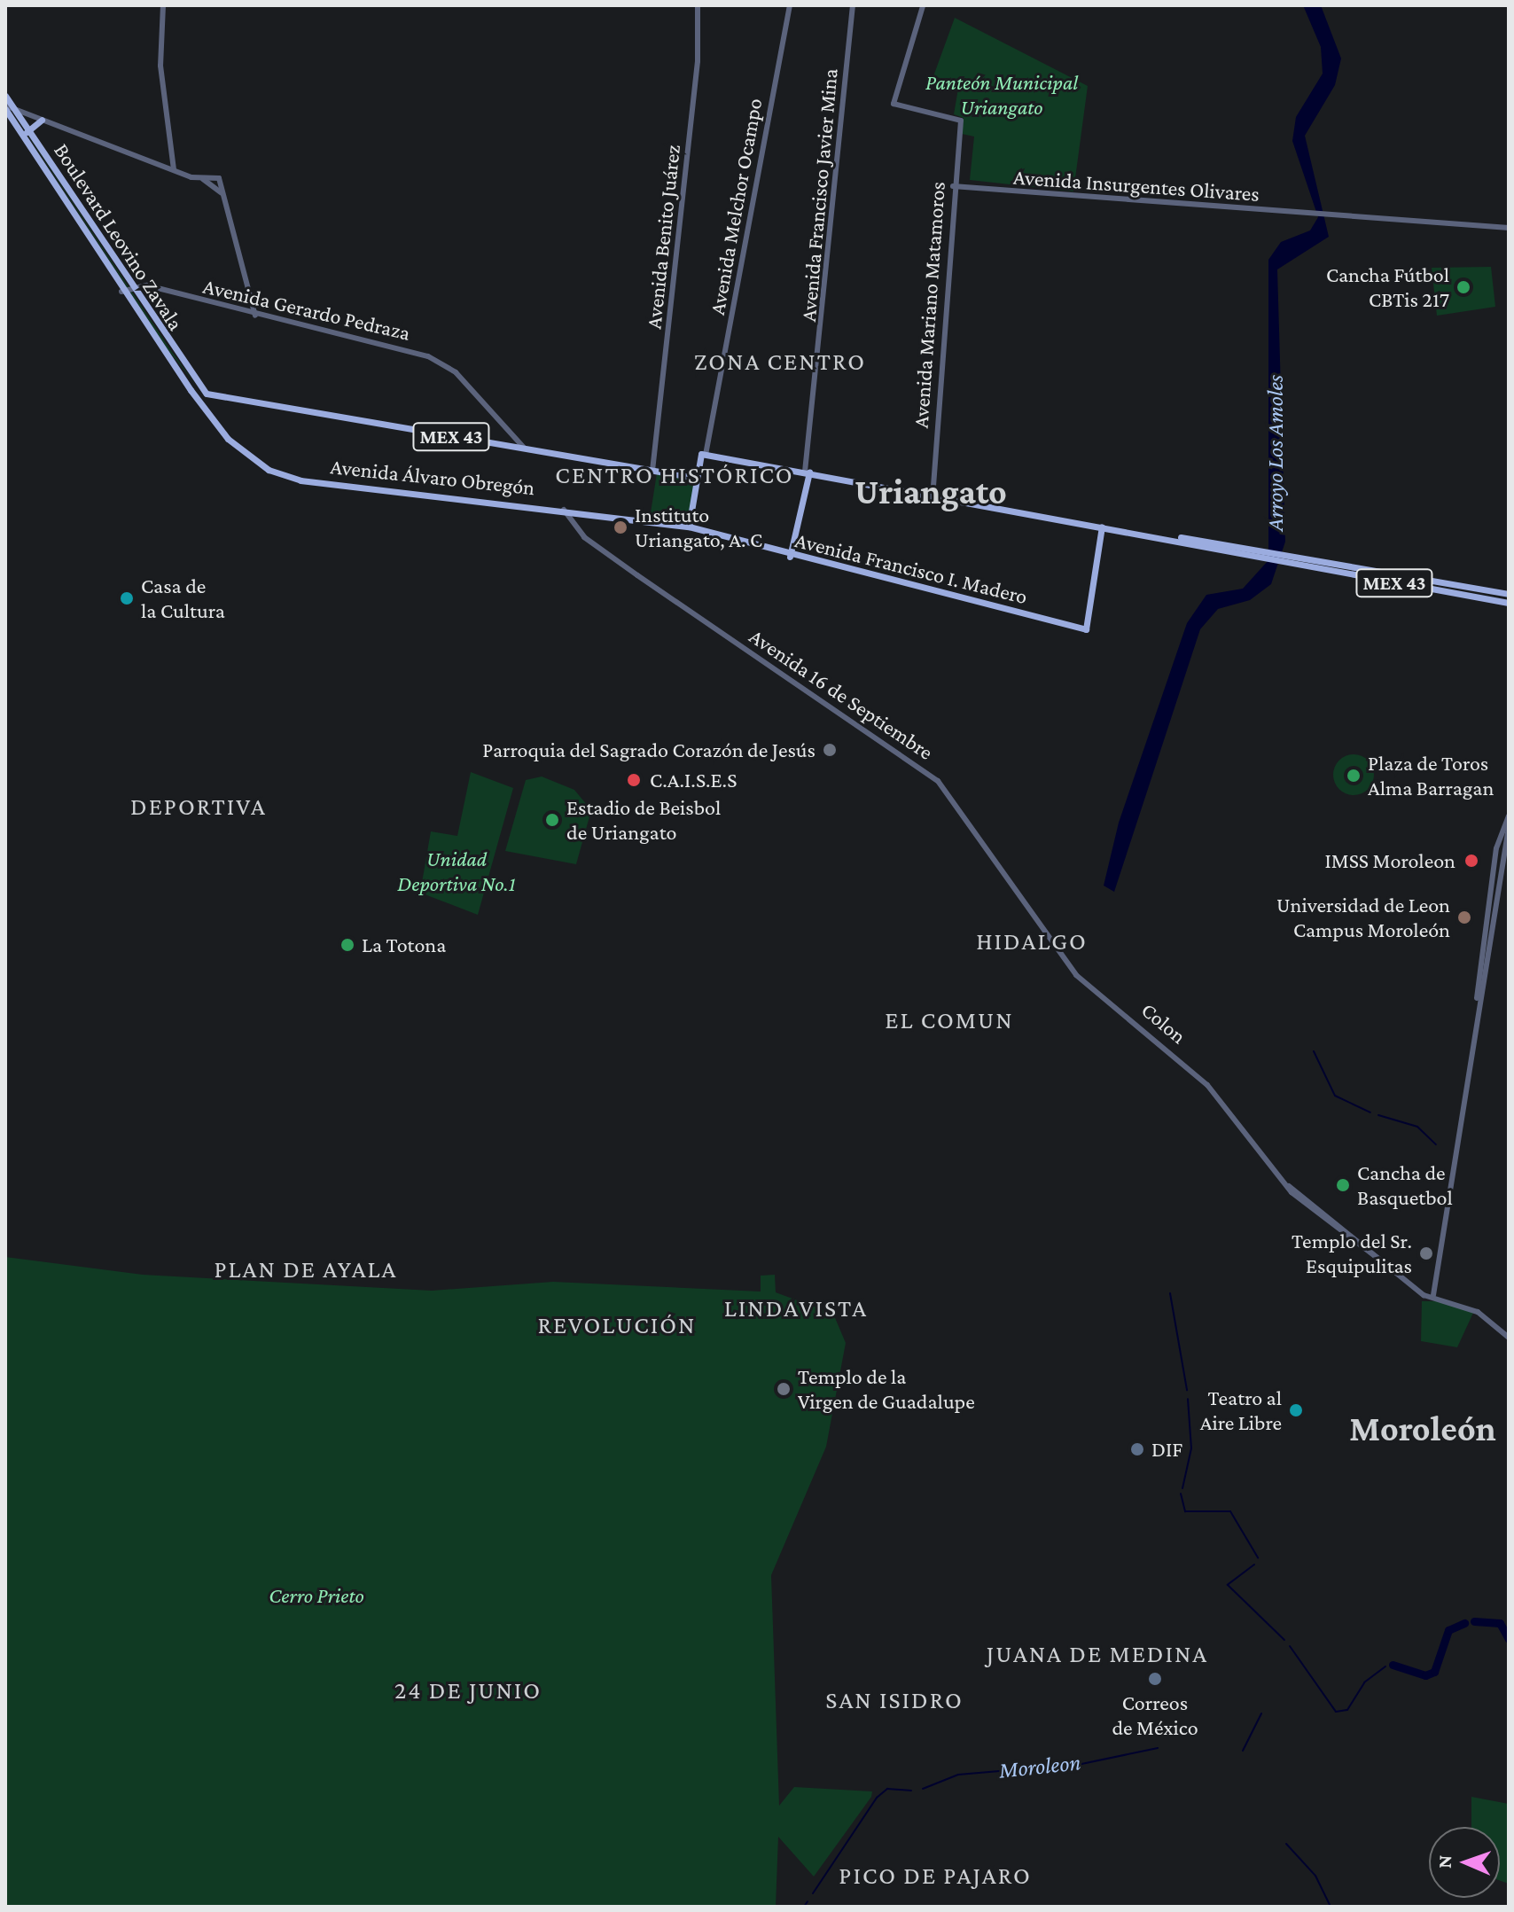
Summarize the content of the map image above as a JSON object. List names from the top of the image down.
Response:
{
  "streets": {
    "main road": [
      "Boulevard Leovino Zavala",
      "MEX 43",
      "Avenida Álvaro Obregón",
      "Avenida Francisco I. Madero"
    ],
    "street": [
      "Avenida Insurgentes Olivares",
      "Avenida Francisco Javier Mina",
      "Avenida Melchor Ocampo",
      "Avenida Benito Juárez",
      "Avenida Mariano Matamoros",
      "Avenida Gerardo Pedraza",
      "Avenida 16 de Septiembre",
      "Colon"
    ]
  },
  "crossings": [
    ["Avenida Insurgentes Olivares", "Avenida Mariano Matamoros"],
    ["Avenida Francisco Javier Mina", "MEX 43"],
    ["Avenida Melchor Ocampo", "MEX 43"],
    ["Boulevard Leovino Zavala", "Avenida Gerardo Pedraza"],
    ["Boulevard Leovino Zavala", "MEX 43"],
    ["Boulevard Leovino Zavala", "Avenida Álvaro Obregón"],
    ["Avenida Benito Juárez", "MEX 43"],
    ["Avenida Mariano Matamoros", "MEX 43"],
    ["Avenida Gerardo Pedraza", "MEX 43"],
    ["MEX 43", "Avenida Francisco I. Madero"],
    ["Avenida Álvaro Obregón", "Avenida Francisco I. Madero"],
    ["Avenida Álvaro Obregón", "Avenida 16 de Septiembre"],
    ["Avenida 16 de Septiembre", "Colon"]
  ],
  "districts": [
    "ZONA CENTRO",
    "CENTRO HISTÓRICO",
    "Uriangato",
    "DEPORTIVA",
    "HIDALGO",
    "EL COMUN",
    "PLAN DE AYALA",
    "LINDAVISTA",
    "REVOLUCIÓN",
    "Moroleón",
    "JUANA DE MEDINA",
    "24 DE JUNIO",
    "SAN ISIDRO",
    "PICO DE PAJARO"
  ],
  "water": ["Arroyo Los Amoles", "Moroleon"],
  "parks": ["Panteón Municipal Uriangato", "Unidad Deportiva No.1", "Cerro Prieto"],
  "places": [
    "Cancha Fútbol CBTis 217",
    "Instituto Uriangato, A. C",
    "Casa de la Cultura",
    "Parroquia del Sagrado Corazón de Jesús",
    "Plaza de Toros Alma Barragan",
    "C.A.I.S.E.S",
    "Estadio de Beisbol de Uriangato",
    "IMSS Moroleon",
    "Universidad de Leon Campus Moroleón",
    "La Totona",
    "Cancha de Basquetbol",
    "Templo del Sr. Esquipulitas",
    "Templo de la Virgen de Guadalupe",
    "Teatro al Aire Libre",
    "DIF",
    "Correos de México"
  ],
  "north": "left"
}
